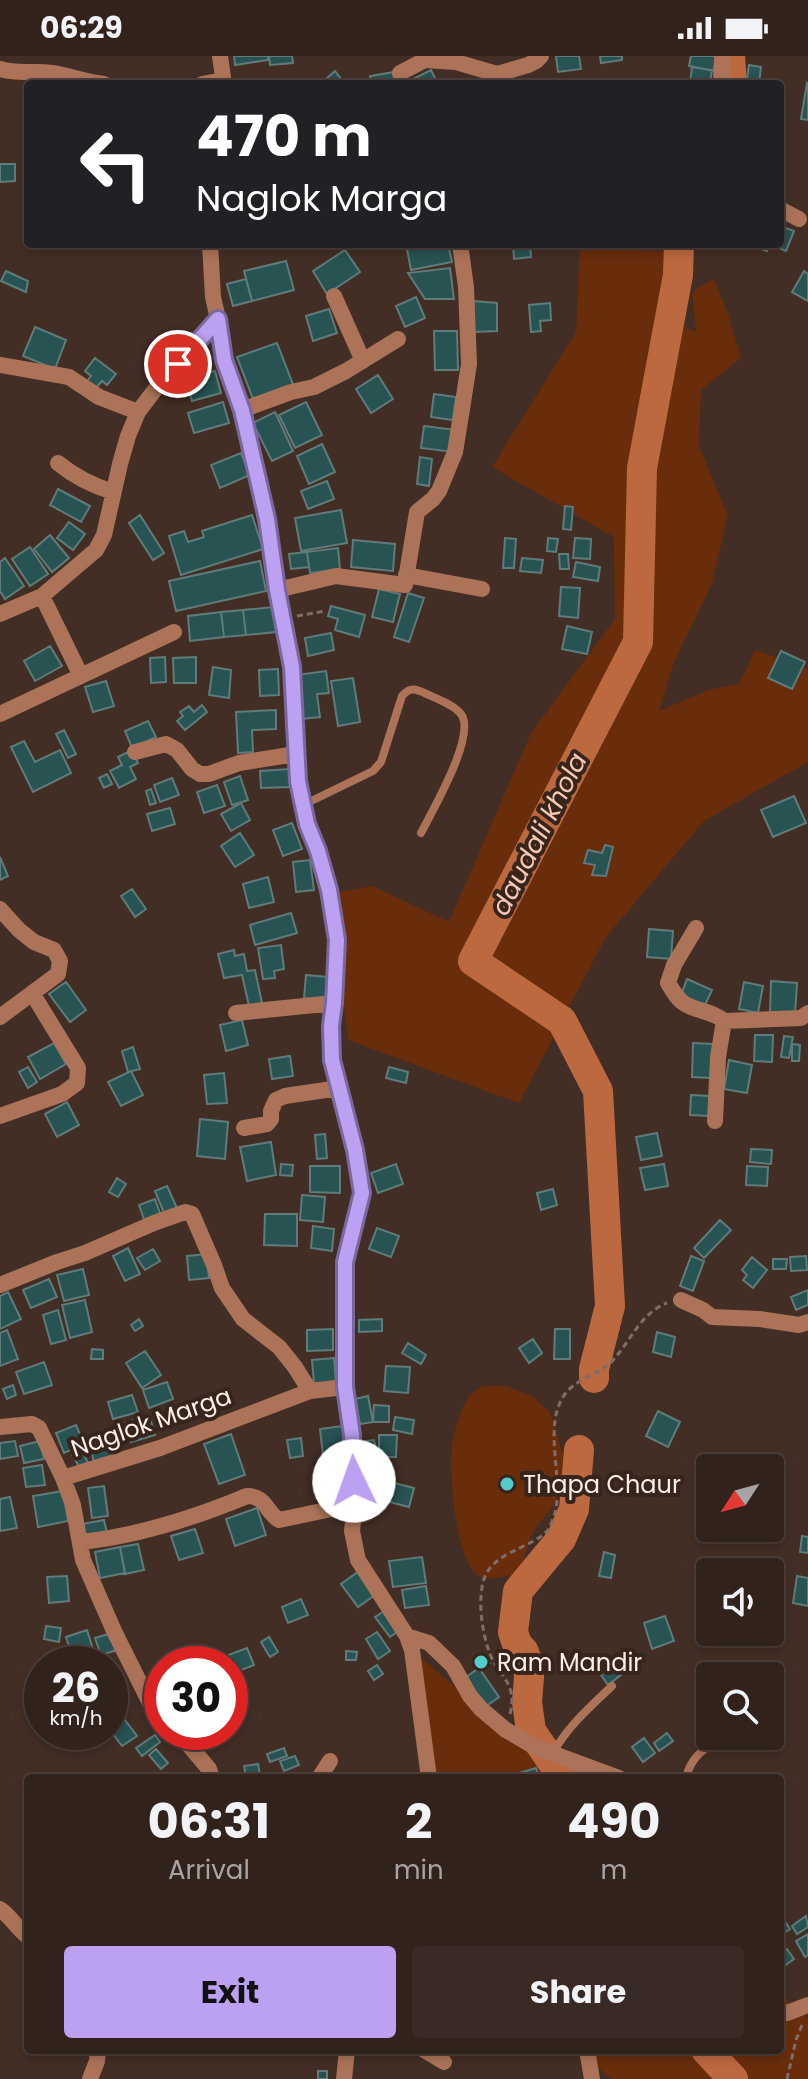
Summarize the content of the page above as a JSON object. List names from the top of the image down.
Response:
{
  "streets": {
    "street": ["Naglok Marga"]
  },
  "water": ["daudali khola"],
  "places": ["Thapa Chaur", "Ram Mandir"],
  "north": "bottom left",
  "page": {
    "status": "06:29",
    "turn": ["470 m", "Naglok Marga"],
    "speed": "26 km/h",
    "limit": "30",
    "eta": [
      "06:31",
      "Arrival",
      "2",
      "min",
      "490",
      "m"
    ],
    "buttons": ["Exit", "Share"]
  }
}
